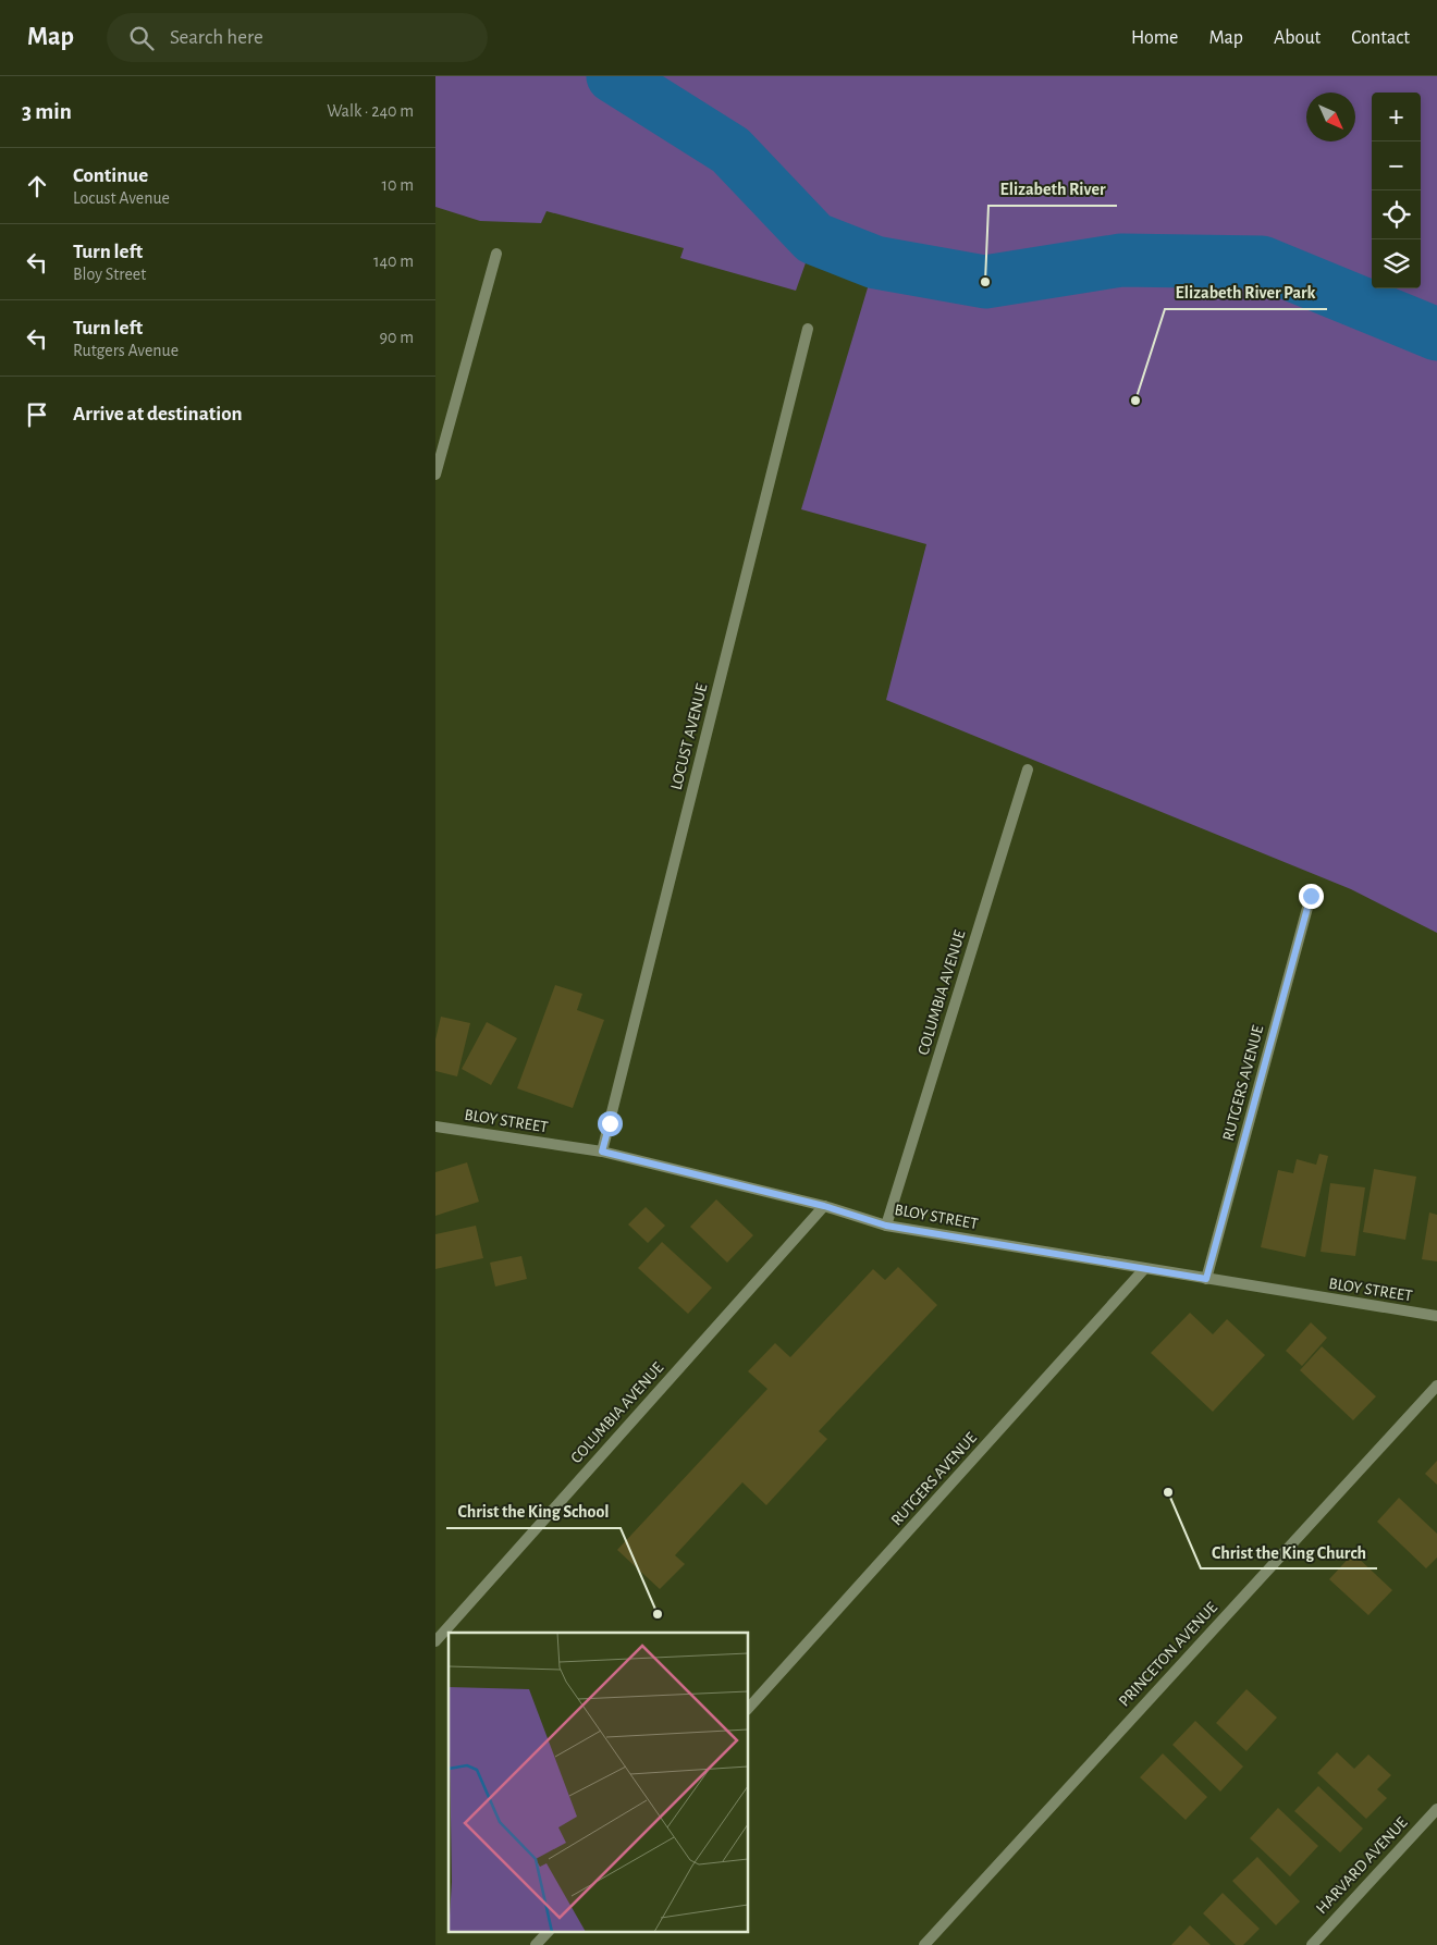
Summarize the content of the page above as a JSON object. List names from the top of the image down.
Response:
{
  "streets": {
    "street": [
      "LOCUST AVENUE",
      "COLUMBIA AVENUE",
      "RUTGERS AVENUE",
      "BLOY STREET",
      "PRINCETON AVENUE",
      "HARVARD AVENUE"
    ]
  },
  "crossings": [
    ["LOCUST AVENUE", "BLOY STREET"],
    ["COLUMBIA AVENUE", "BLOY STREET"],
    ["RUTGERS AVENUE", "BLOY STREET"]
  ],
  "places": [
    "Elizabeth River",
    "Elizabeth River Park",
    "Christ the King Church",
    "Christ the King School"
  ],
  "north": "bottom right",
  "page": {
    "header": "Map",
    "search": "Search here",
    "nav": [
      "Home",
      "Map",
      "About",
      "Contact"
    ],
    "heading": ["3 min", "Walk · 240 m"],
    "map_buttons": ["+", "−"],
    "list": [
      ["Continue", "Locust Avenue", "10 m"],
      ["Turn left", "Bloy Street", "140 m"],
      ["Turn left", "Rutgers Avenue", "90 m"],
      "Arrive at destination"
    ]
  }
}
